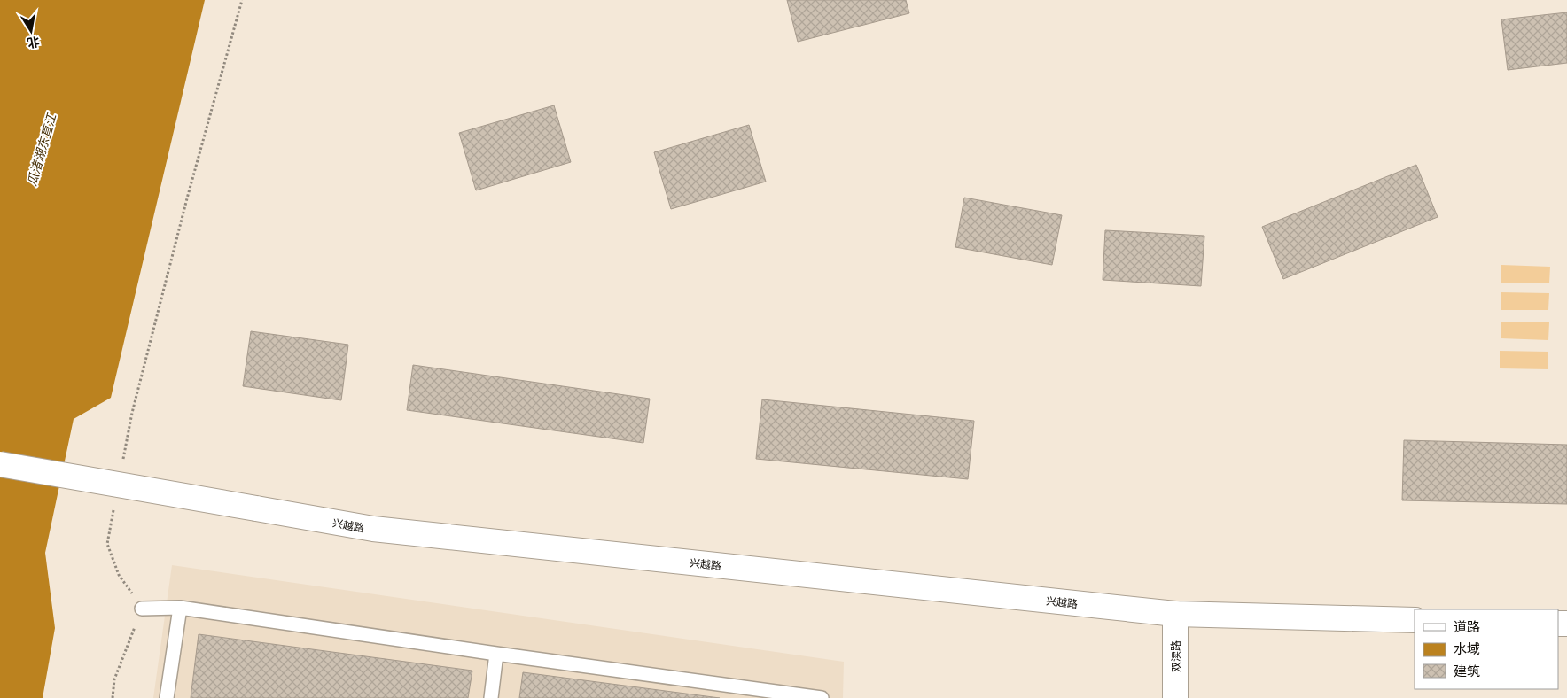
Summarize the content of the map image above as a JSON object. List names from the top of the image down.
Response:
{
  "streets": {
    "street": ["兴越路", "双渎路"]
  },
  "crossings": [
    ["兴越路", "双渎路"]
  ],
  "water": ["瓜渚湖东直江"],
  "legend": ["道路", "水域", "建筑"],
  "north": "bottom"
}
